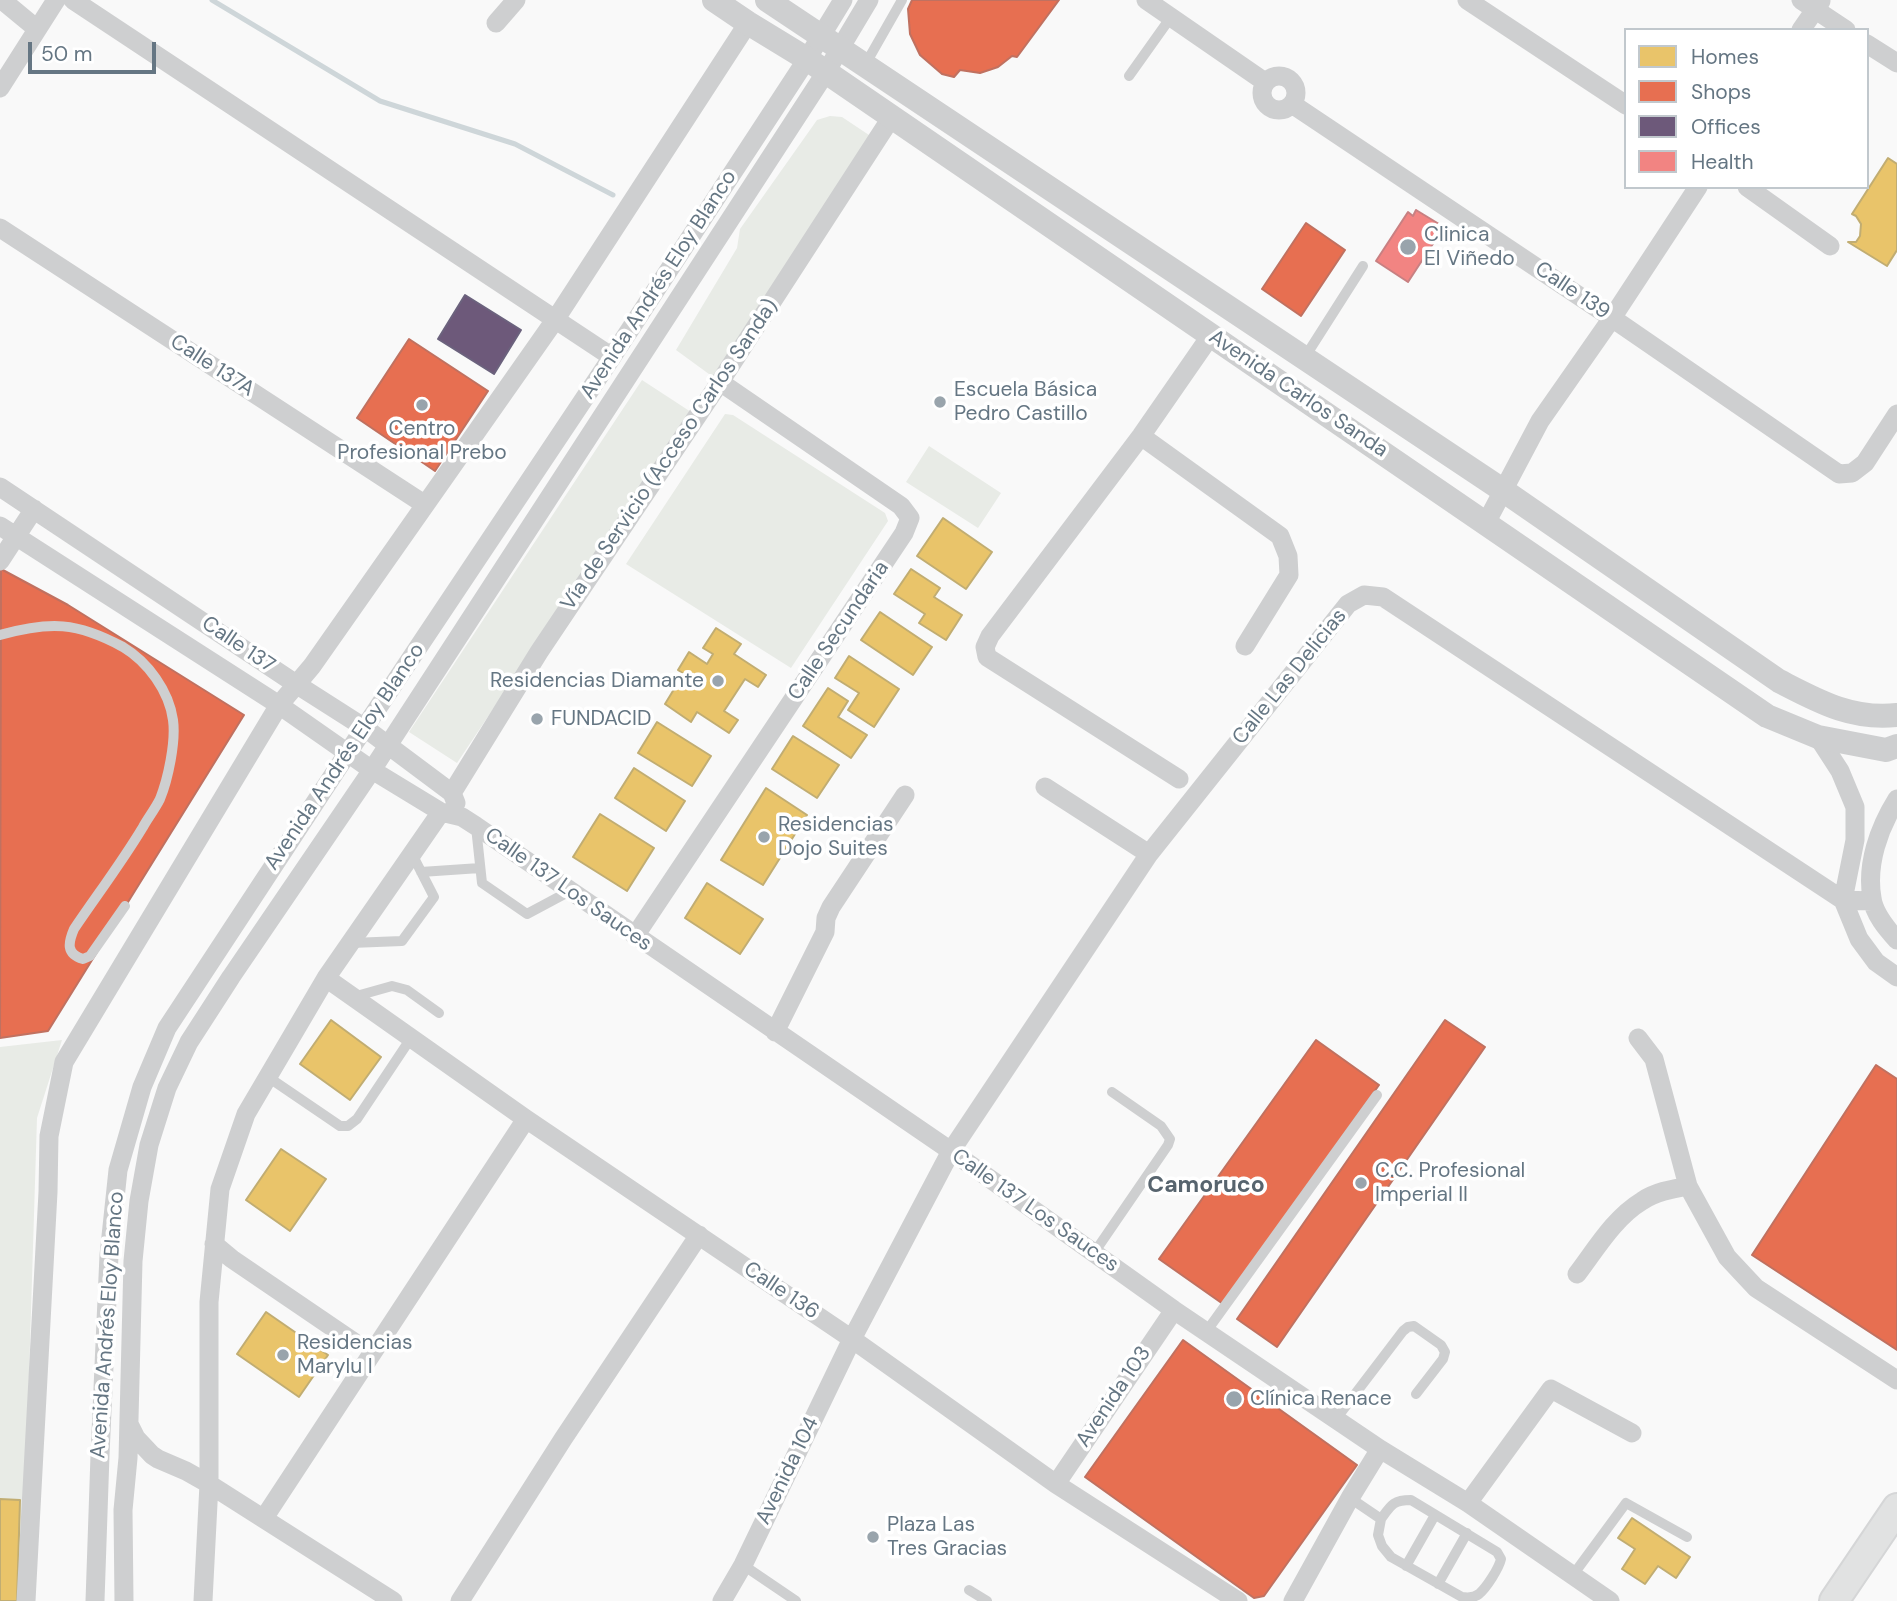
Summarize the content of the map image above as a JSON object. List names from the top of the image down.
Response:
{
  "streets": {
    "street": [
      "Avenida Andrés Eloy Blanco",
      "Calle 139",
      "Calle 137A",
      "Avenida Carlos Sanda",
      "Vía de Servicio (Acceso Carlos Sanda)",
      "Calle Secundaria",
      "Calle 137",
      "Calle Las Delicias",
      "Calle 137 Los Sauces",
      "Calle 136",
      "Avenida 103",
      "Avenida 104"
    ]
  },
  "crossings": [
    ["Avenida Andrés Eloy Blanco", "Avenida Carlos Sanda"],
    ["Avenida Andrés Eloy Blanco", "Calle 137"],
    ["Avenida Carlos Sanda", "Vía de Servicio (Acceso Carlos Sanda)"],
    ["Vía de Servicio (Acceso Carlos Sanda)", "Calle Secundaria"],
    ["Vía de Servicio (Acceso Carlos Sanda)", "Calle 137"],
    ["Calle Secundaria", "Calle 137 Los Sauces"],
    ["Calle Las Delicias", "Calle 137 Los Sauces"],
    ["Calle Las Delicias", "Avenida 104"],
    ["Calle 137 Los Sauces", "Avenida 103"],
    ["Calle 137 Los Sauces", "Avenida 104"],
    ["Calle 136", "Avenida 103"],
    ["Calle 136", "Avenida 104"]
  ],
  "districts": ["Camoruco"],
  "places": [
    "Clinica El Viñedo",
    "Escuela Básica Pedro Castillo",
    "Centro Profesional Prebo",
    "Residencias Diamante",
    "FUNDACID",
    "Residencias Dojo Suites",
    "C.C. Profesional Imperial II",
    "Residencias Marylu I",
    "Clínica Renace",
    "Plaza Las Tres Gracias"
  ],
  "legend": [
    "Homes",
    "Shops",
    "Offices",
    "Health"
  ],
  "scale_bar": "50 m"
}
